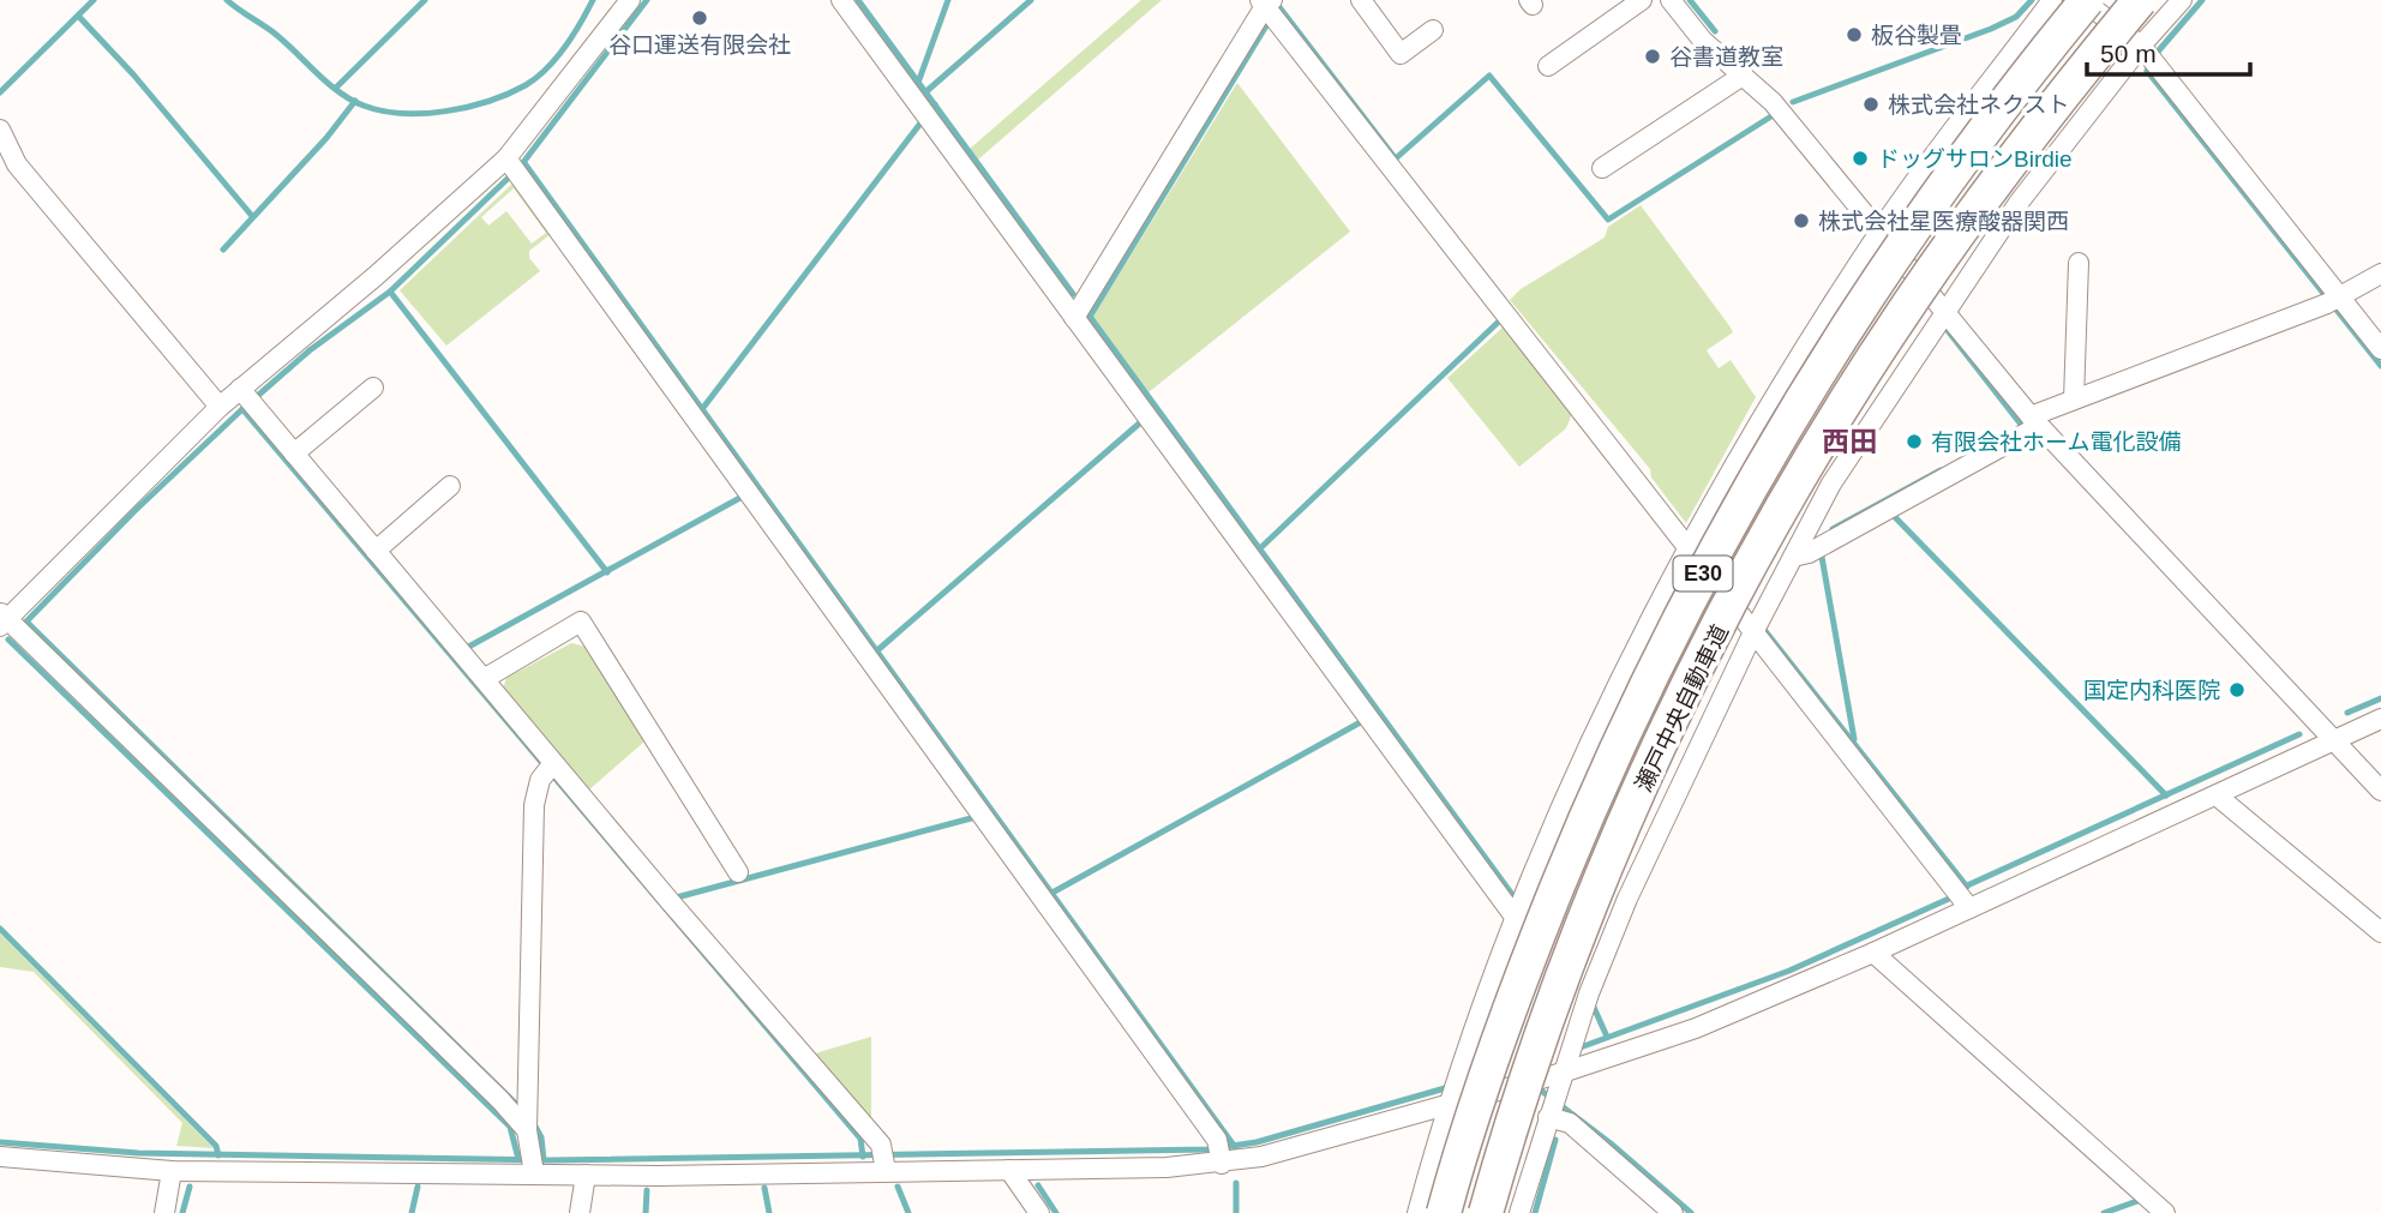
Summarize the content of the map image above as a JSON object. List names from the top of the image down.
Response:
{
  "streets": {
    "highway": ["E30", "瀬戸中央自動車道"]
  },
  "districts": ["西田"],
  "places": [
    "谷口運送有限会社",
    "板谷製畳",
    "谷書道教室",
    "株式会社ネクスト",
    "ドッグサロンBirdie",
    "株式会社星医療酸器関西",
    "有限会社ホーム電化設備",
    "国定内科医院"
  ],
  "scale_bar": "50 m"
}
